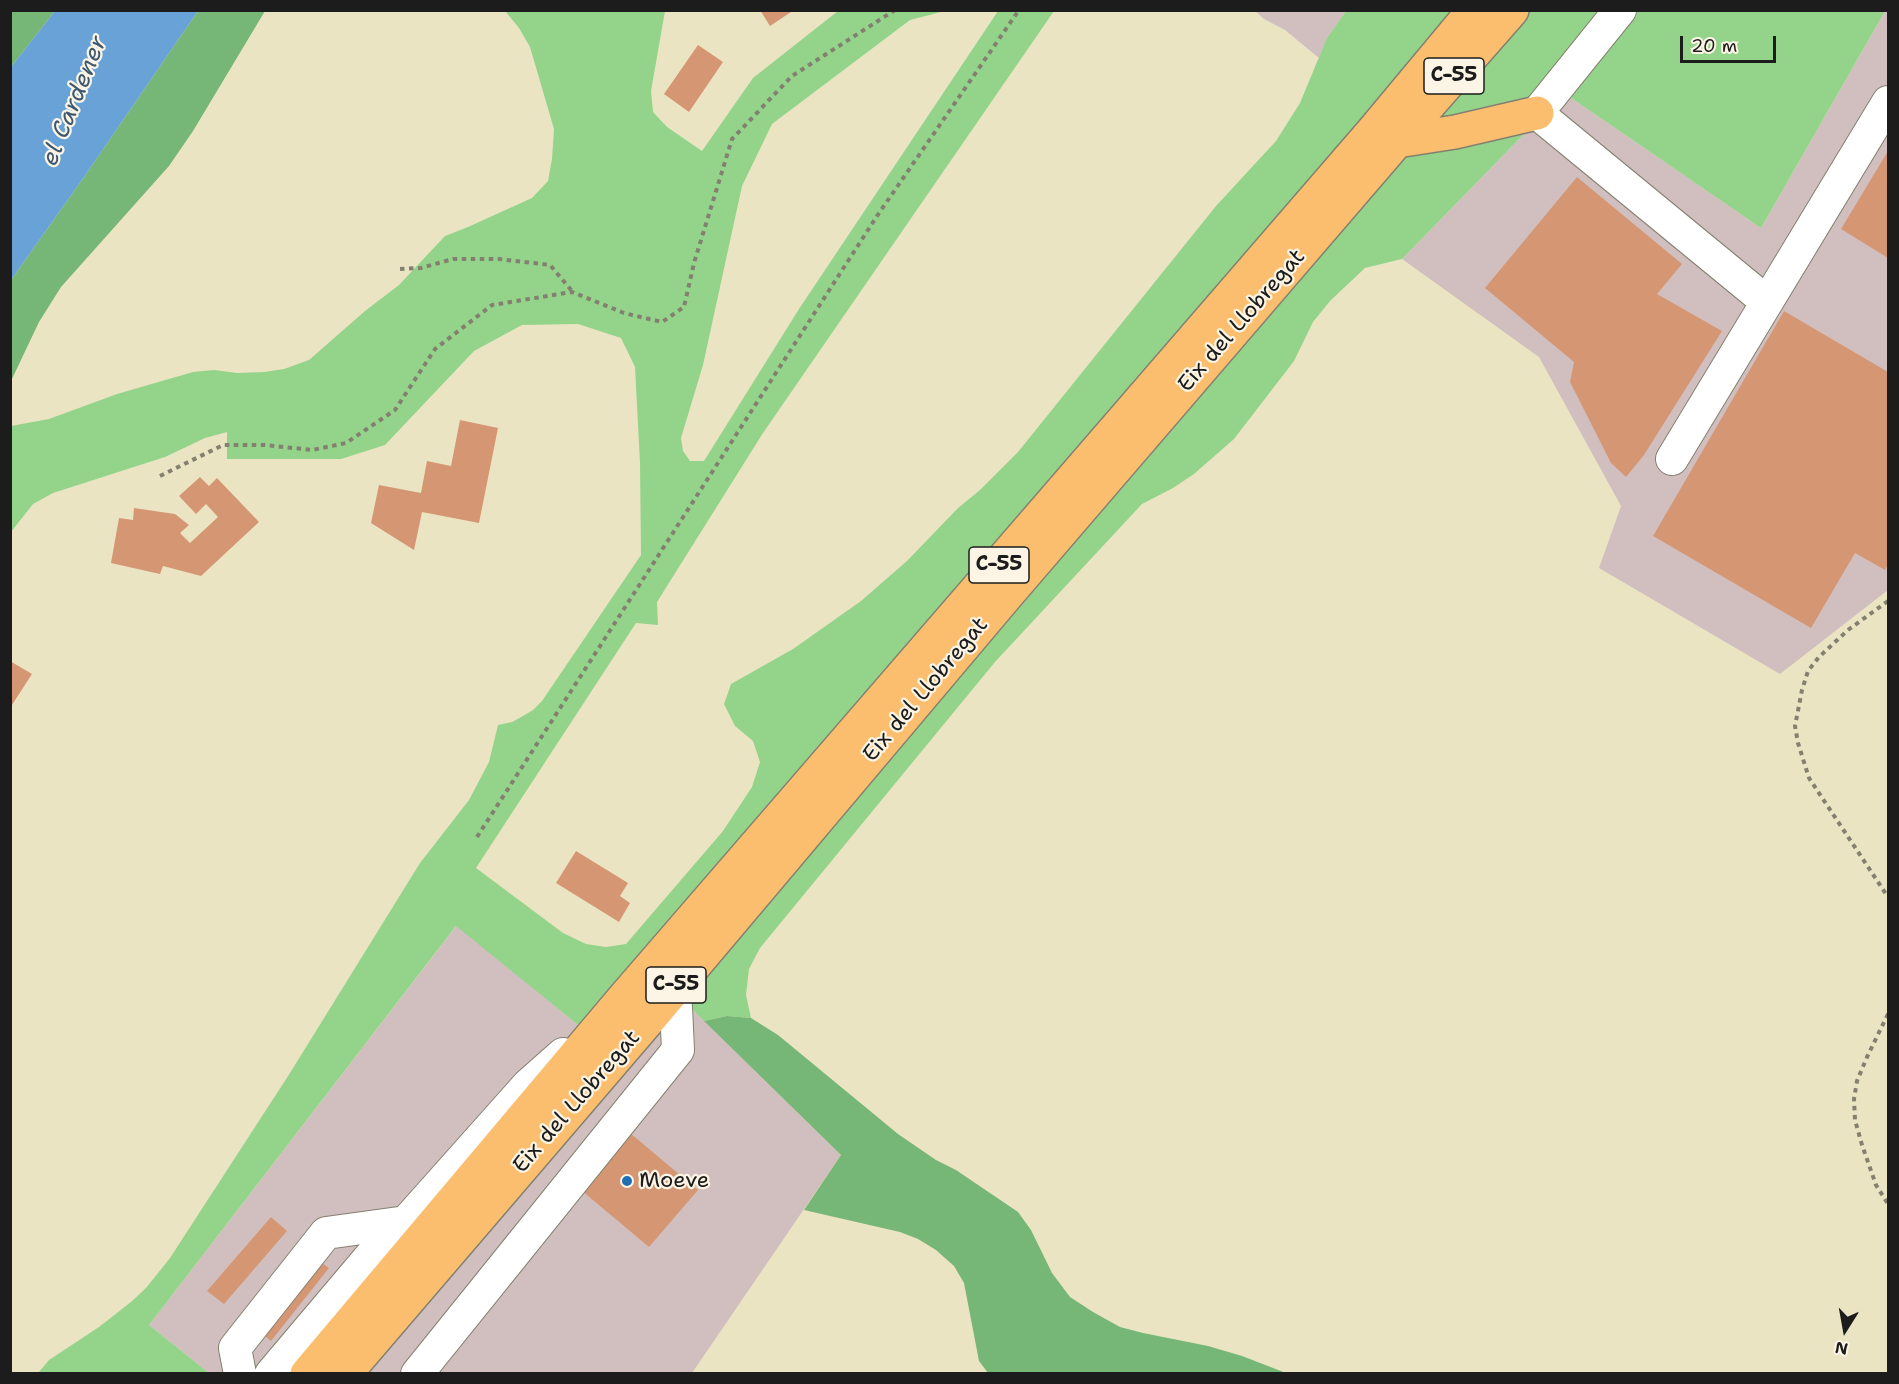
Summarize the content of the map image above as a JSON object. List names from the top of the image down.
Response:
{
  "streets": {
    "highway": ["C-55", "Eix del Llobregat"]
  },
  "water": ["el Cardener"],
  "places": ["Moeve"],
  "scale_bar": "20 m",
  "north": "bottom"
}
